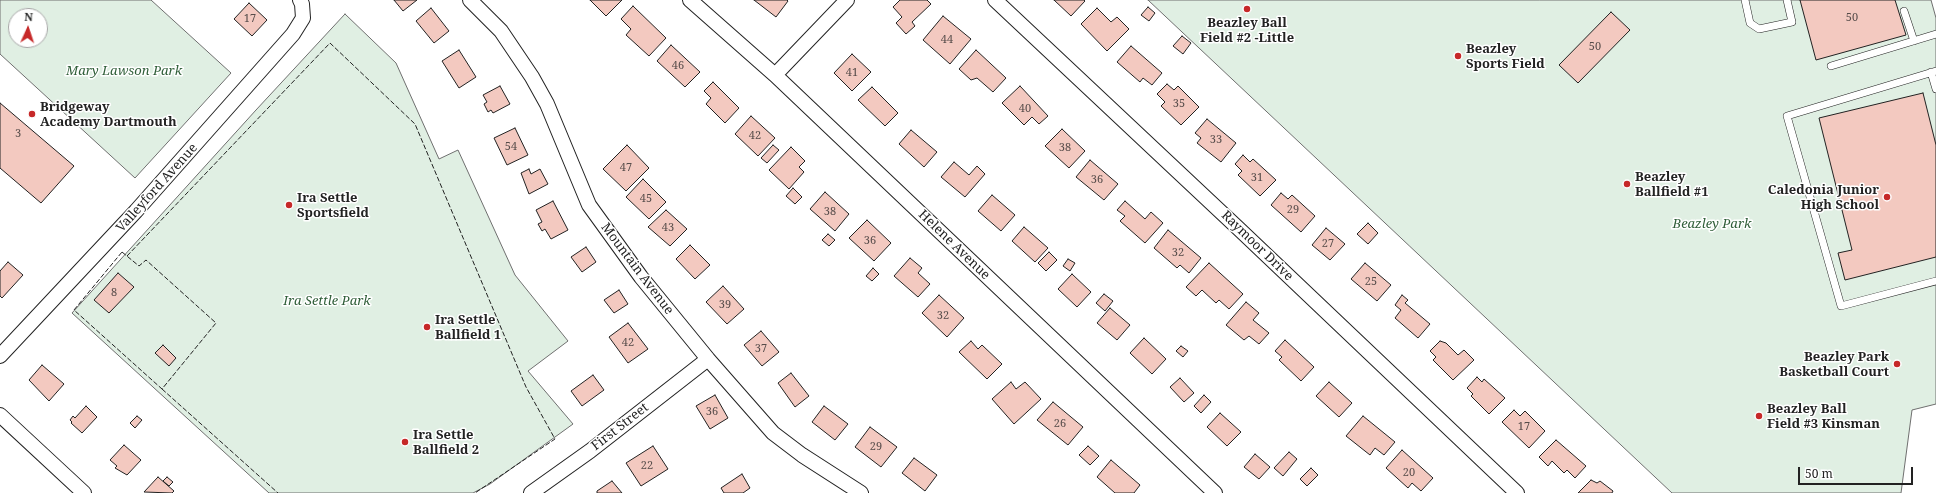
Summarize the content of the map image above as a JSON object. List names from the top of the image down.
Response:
{
  "streets": {
    "street": [
      "Valleyford Avenue",
      "Helene Avenue",
      "Raymoor Drive",
      "Mountain Avenue",
      "First Street"
    ]
  },
  "crossings": [
    ["Mountain Avenue", "First Street"]
  ],
  "parks": ["Mary Lawson Park", "Beazley Park", "Ira Settle Park"],
  "places": [
    "Beazley Ball Field #2 -Little",
    "Beazley Sports Field",
    "Bridgeway Academy Dartmouth",
    "Beazley Ballfield #1",
    "Caledonia Junior High School",
    "Ira Settle Sportsfield",
    "Ira Settle Ballfield 1",
    "Beazley Park Basketball Court",
    "Beazley Ball Field #3 Kinsman",
    "Ira Settle Ballfield 2"
  ],
  "house_numbers": [
    "50",
    "17",
    "44",
    "50",
    "46",
    "41",
    "35",
    "40",
    "3",
    "42",
    "33",
    "54",
    "38",
    "47",
    "31",
    "36",
    "45",
    "29",
    "38",
    "43",
    "36",
    "27",
    "32",
    "25",
    "8",
    "39",
    "32",
    "42",
    "37",
    "36",
    "26",
    "17",
    "29",
    "22",
    "20"
  ],
  "scale_bar": "50 m",
  "north": "top"
}
